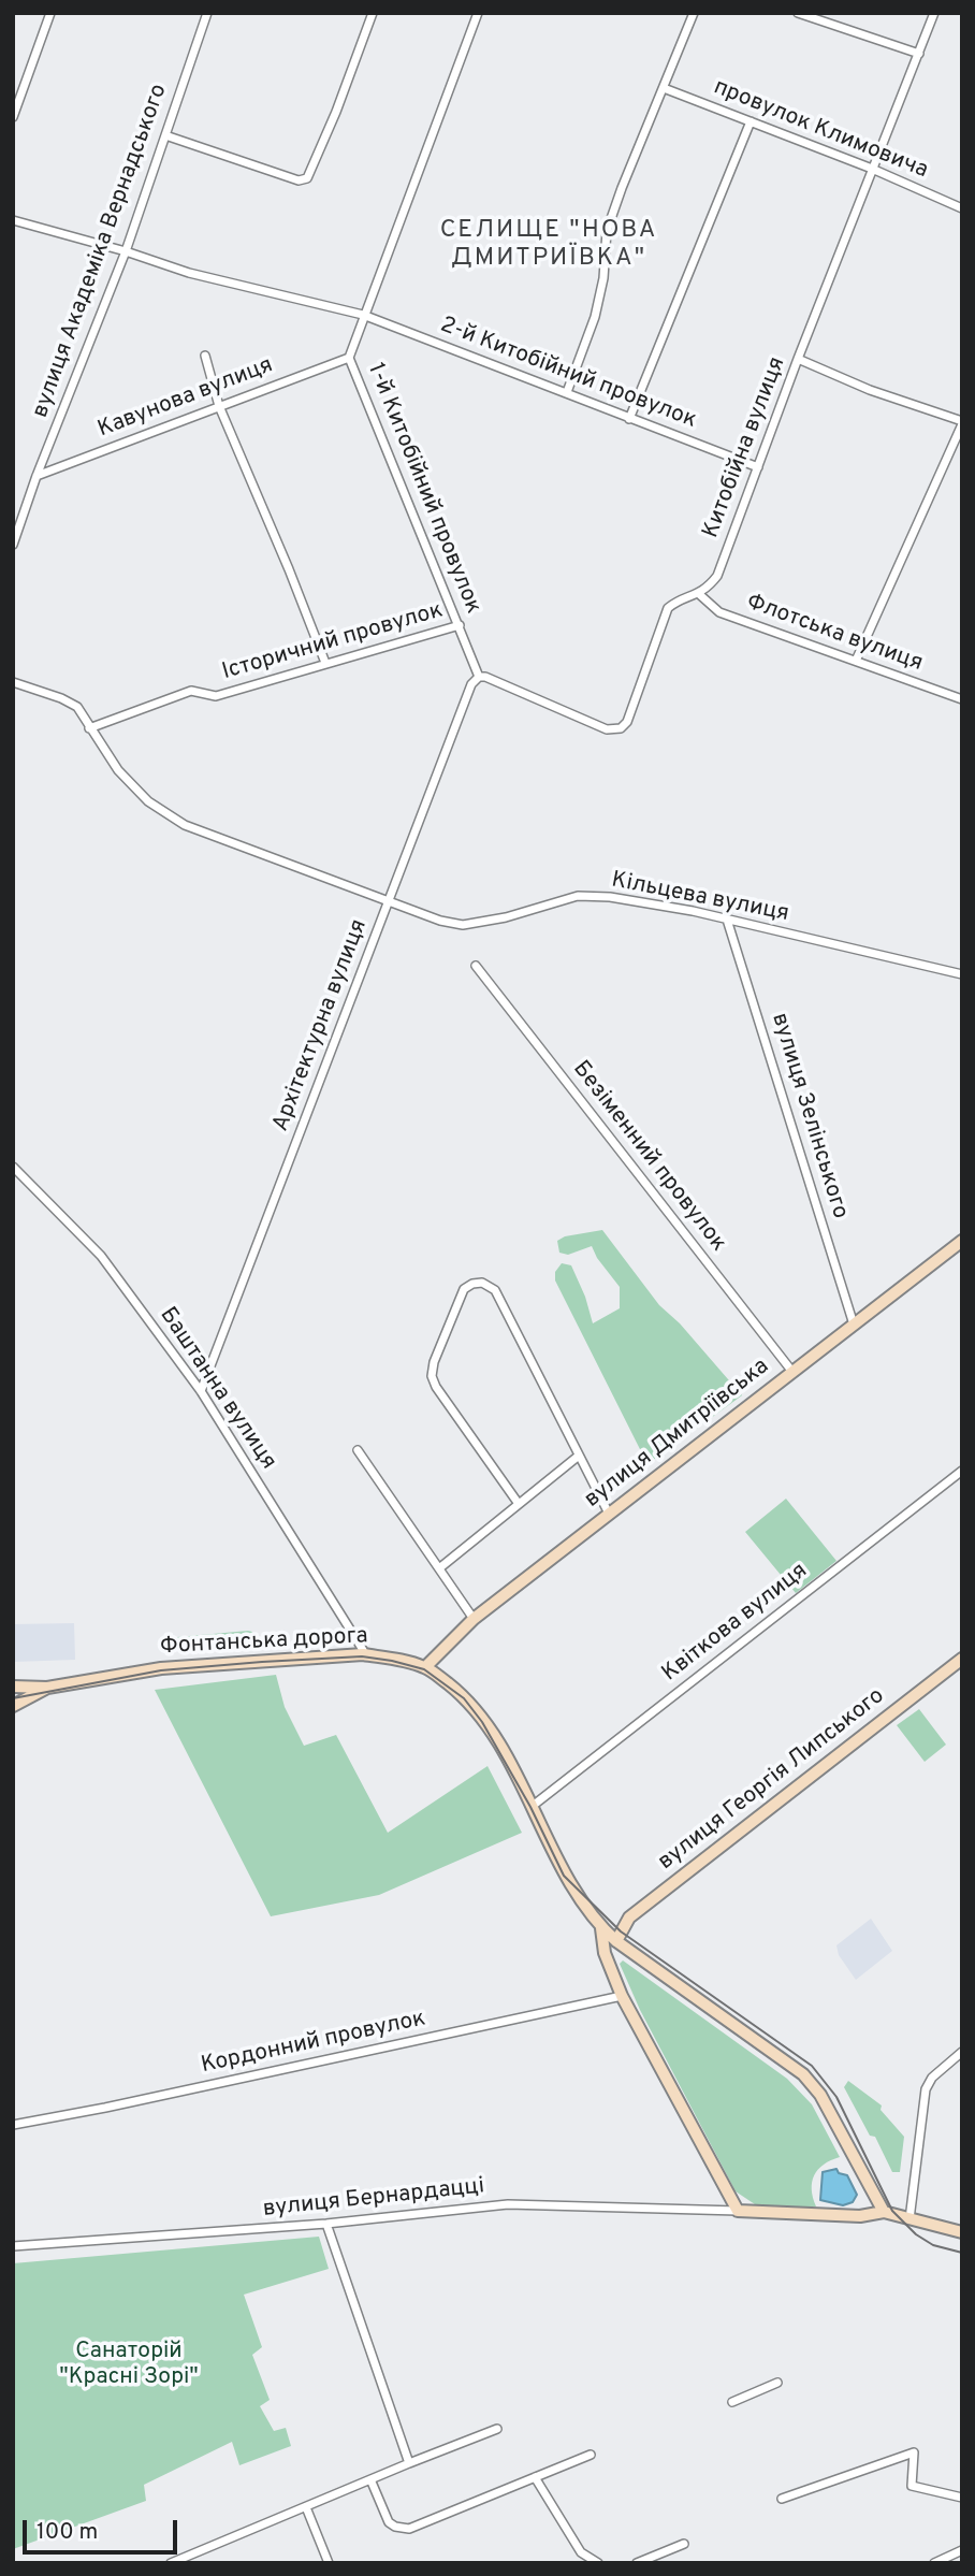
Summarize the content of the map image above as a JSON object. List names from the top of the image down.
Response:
{
  "streets": {
    "main road": ["вулиця Дмитріївська", "Фонтанська дорога", "вулиця Георгія Липського"],
    "street": [
      "провулок Климовича",
      "вулиця Академіка Вернадського",
      "2-й Китобійний провулок",
      "Кавунова вулиця",
      "Китобійна вулиця",
      "1-й Китобійний провулок",
      "Флотська вулиця",
      "Історичний провулок",
      "Кільцева вулиця",
      "Архітектурна вулиця",
      "вулиця Зелінського",
      "Безіменний провулок",
      "Баштанна вулиця",
      "Квіткова вулиця",
      "Кордонний провулок",
      "вулиця Бернардацці"
    ]
  },
  "crossings": [
    ["провулок Климовича", "Китобійна вулиця"],
    ["вулиця Академіка Вернадського", "2-й Китобійний провулок"],
    ["вулиця Академіка Вернадського", "Кавунова вулиця"],
    ["2-й Китобійний провулок", "Китобійна вулиця"],
    ["2-й Китобійний провулок", "1-й Китобійний провулок"],
    ["Кавунова вулиця", "1-й Китобійний провулок"],
    ["Китобійна вулиця", "1-й Китобійний провулок"],
    ["Китобійна вулиця", "Флотська вулиця"],
    ["Китобійна вулиця", "Архітектурна вулиця"],
    ["1-й Китобійний провулок", "Історичний провулок"],
    ["1-й Китобійний провулок", "Архітектурна вулиця"],
    ["Кільцева вулиця", "Архітектурна вулиця"],
    ["Кільцева вулиця", "вулиця Зелінського"],
    ["Архітектурна вулиця", "Баштанна вулиця"],
    ["вулиця Зелінського", "вулиця Дмитріївська"],
    ["Безіменний провулок", "вулиця Дмитріївська"],
    ["Баштанна вулиця", "Фонтанська дорога"],
    ["вулиця Дмитріївська", "Фонтанська дорога"],
    ["Квіткова вулиця", "Фонтанська дорога"],
    ["Фонтанська дорога", "вулиця Георгія Липського"],
    ["Фонтанська дорога", "Кордонний провулок"],
    ["Фонтанська дорога", "вулиця Бернардацці"]
  ],
  "districts": ["СЕЛИЩЕ \"НОВА ДМИТРИЇВКА\""],
  "parks": ["Санаторій \"Красні Зорі\""],
  "scale_bar": "100 m"
}
